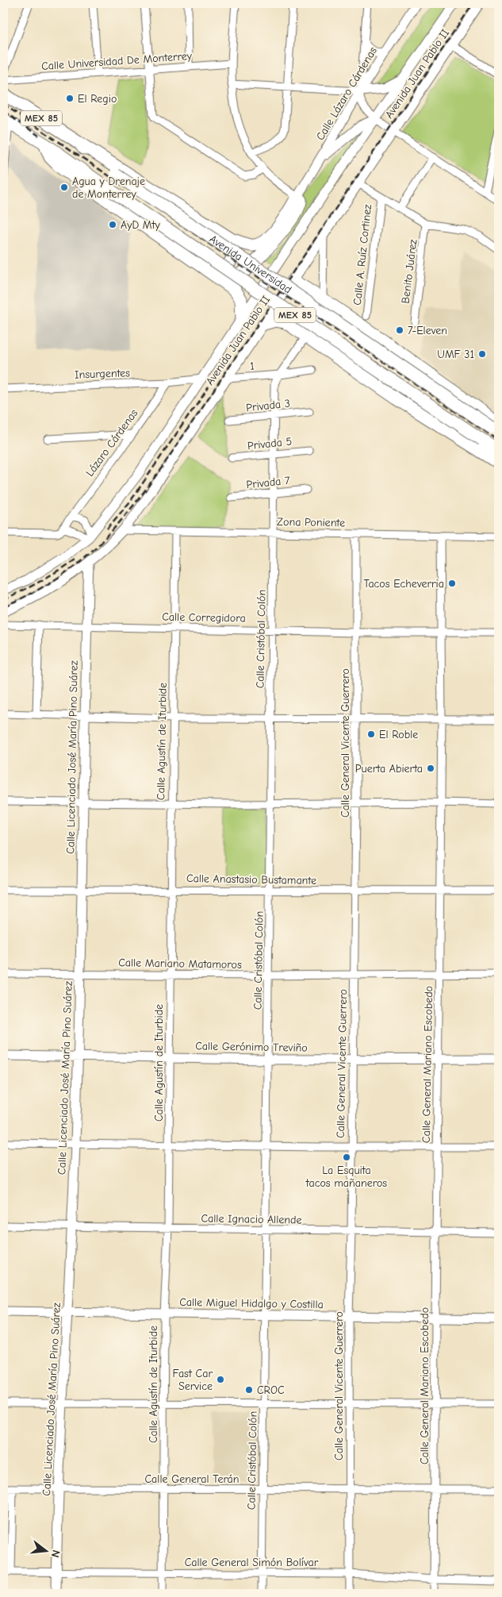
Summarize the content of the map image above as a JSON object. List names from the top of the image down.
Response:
{
  "streets": {
    "highway": ["MEX 85", "Avenida Universidad"],
    "street": [
      "Calle Universidad De Monterrey",
      "Avenida Juan Pablo II",
      "Calle Lázaro Cárdenas",
      "Calle A. Ruíz Cortinez",
      "Benito Juárez",
      "1",
      "Insurgentes",
      "Privada 3",
      "Lázaro Cárdenas",
      "Privada 5",
      "Privada 7",
      "Zona Poniente",
      "Calle Corregidora",
      "Calle Cristóbal Colón",
      "Calle Agustín de Iturbide",
      "Calle General Vicente Guerrero",
      "Calle Licenciado José María Pino Suárez",
      "Calle Anastasio Bustamante",
      "Calle Mariano Matamoros",
      "Calle Gerónimo Treviño",
      "Calle General Mariano Escobedo",
      "Calle Ignacio Allende",
      "Calle Miguel Hidalgo y Costilla",
      "Calle General Terán",
      "Calle General Simón Bolívar"
    ]
  },
  "crossings": [
    ["Avenida Juan Pablo II", "1"],
    ["Avenida Juan Pablo II", "Insurgentes"],
    ["Avenida Juan Pablo II", "Zona Poniente"],
    ["Avenida Juan Pablo II", "Calle Licenciado José María Pino Suárez"],
    ["1", "Calle Cristóbal Colón"],
    ["Insurgentes", "Lázaro Cárdenas"],
    ["Privada 3", "Calle Cristóbal Colón"],
    ["Privada 5", "Calle Cristóbal Colón"],
    ["Privada 7", "Calle Cristóbal Colón"],
    ["Zona Poniente", "Calle Cristóbal Colón"],
    ["Zona Poniente", "Calle Agustín de Iturbide"],
    ["Zona Poniente", "Calle General Vicente Guerrero"],
    ["Zona Poniente", "Calle General Mariano Escobedo"],
    ["Calle Corregidora", "Calle Cristóbal Colón"],
    ["Calle Corregidora", "Calle Agustín de Iturbide"],
    ["Calle Corregidora", "Calle General Vicente Guerrero"],
    ["Calle Corregidora", "Calle Licenciado José María Pino Suárez"],
    ["Calle Corregidora", "Calle General Mariano Escobedo"],
    ["Calle Cristóbal Colón", "Calle Anastasio Bustamante"],
    ["Calle Cristóbal Colón", "Calle Mariano Matamoros"],
    ["Calle Cristóbal Colón", "Calle Gerónimo Treviño"],
    ["Calle Cristóbal Colón", "Calle Ignacio Allende"],
    ["Calle Cristóbal Colón", "Calle Miguel Hidalgo y Costilla"],
    ["Calle Cristóbal Colón", "Calle General Terán"],
    ["Calle Cristóbal Colón", "Calle General Simón Bolívar"],
    ["Calle Agustín de Iturbide", "Calle Anastasio Bustamante"],
    ["Calle Agustín de Iturbide", "Calle Mariano Matamoros"],
    ["Calle Agustín de Iturbide", "Calle Gerónimo Treviño"],
    ["Calle Agustín de Iturbide", "Calle Ignacio Allende"],
    ["Calle Agustín de Iturbide", "Calle Miguel Hidalgo y Costilla"],
    ["Calle Agustín de Iturbide", "Calle General Terán"],
    ["Calle Agustín de Iturbide", "Calle General Simón Bolívar"],
    ["Calle General Vicente Guerrero", "Calle Anastasio Bustamante"],
    ["Calle General Vicente Guerrero", "Calle Mariano Matamoros"],
    ["Calle General Vicente Guerrero", "Calle Gerónimo Treviño"],
    ["Calle General Vicente Guerrero", "Calle Ignacio Allende"],
    ["Calle General Vicente Guerrero", "Calle Miguel Hidalgo y Costilla"],
    ["Calle General Vicente Guerrero", "Calle General Terán"],
    ["Calle General Vicente Guerrero", "Calle General Simón Bolívar"],
    ["Calle Licenciado José María Pino Suárez", "Calle Anastasio Bustamante"],
    ["Calle Licenciado José María Pino Suárez", "Calle Mariano Matamoros"],
    ["Calle Licenciado José María Pino Suárez", "Calle Gerónimo Treviño"],
    ["Calle Licenciado José María Pino Suárez", "Calle Ignacio Allende"],
    ["Calle Licenciado José María Pino Suárez", "Calle Miguel Hidalgo y Costilla"],
    ["Calle Licenciado José María Pino Suárez", "Calle General Terán"],
    ["Calle Licenciado José María Pino Suárez", "Calle General Simón Bolívar"],
    ["Calle Anastasio Bustamante", "Calle General Mariano Escobedo"],
    ["Calle Mariano Matamoros", "Calle General Mariano Escobedo"],
    ["Calle Gerónimo Treviño", "Calle General Mariano Escobedo"],
    ["Calle General Mariano Escobedo", "Calle Ignacio Allende"],
    ["Calle General Mariano Escobedo", "Calle Miguel Hidalgo y Costilla"],
    ["Calle General Mariano Escobedo", "Calle General Terán"],
    ["Calle General Mariano Escobedo", "Calle General Simón Bolívar"]
  ],
  "places": [
    "El Regio",
    "Agua y Drenaje de Monterrey",
    "AyD Mty",
    "7-Eleven",
    "UMF 31",
    "Tacos Echeverria",
    "El Roble",
    "Puerta Abierta",
    "La Esquita tacos mañaneros",
    "Fast Car Service",
    "CROC"
  ],
  "north": "right"
}
